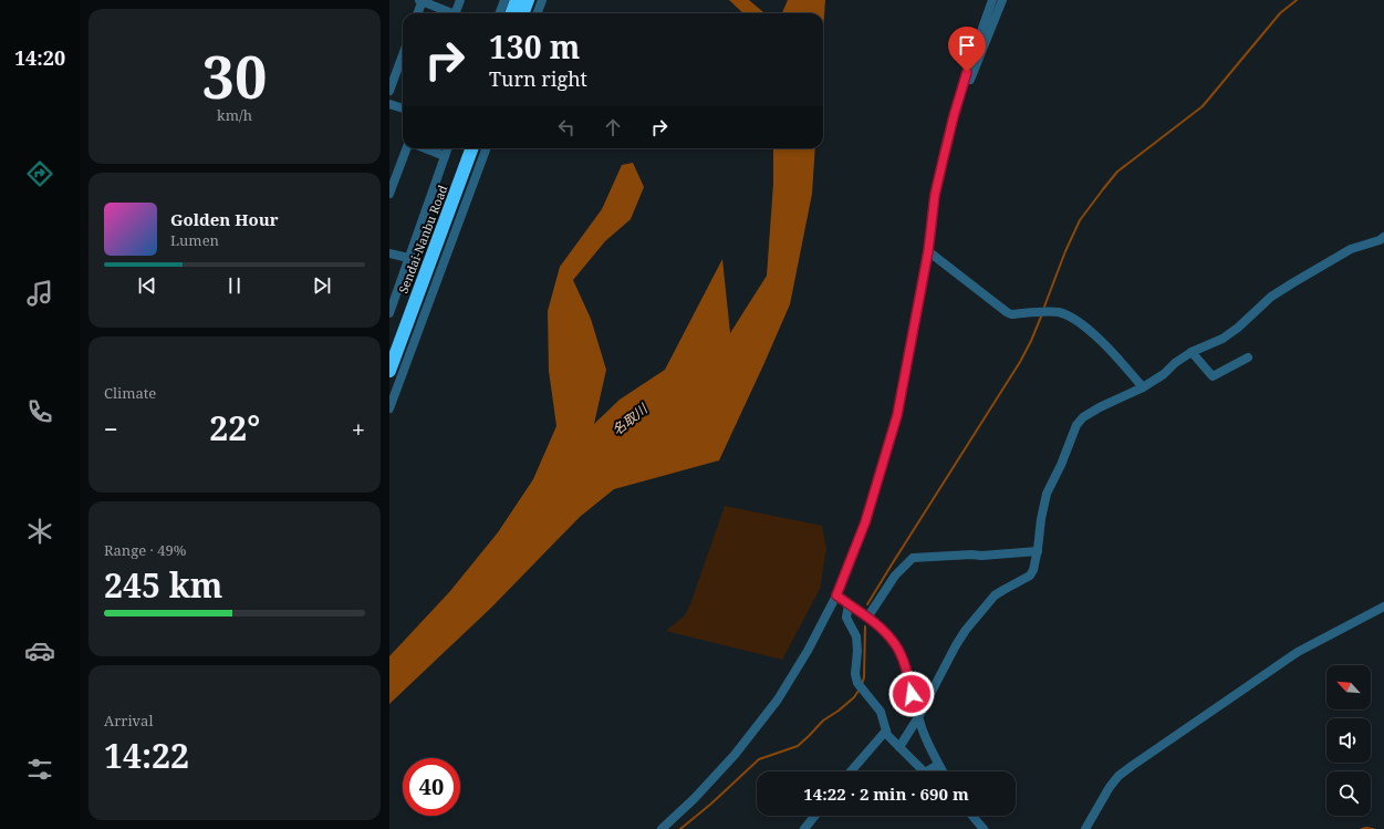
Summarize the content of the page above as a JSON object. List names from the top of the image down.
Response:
{
  "streets": {
    "highway": ["Sendai-Nanbu Road"]
  },
  "water": ["名取川"],
  "north": "top left",
  "page": {
    "tabs": "14:20",
    "tile": [
      ["30", "km/h"],
      "Climate",
      ["Range · 49%", "245 km"],
      ["Arrival", "14:22"]
    ],
    "turn": ["130 m", "Turn right"],
    "song": ["Golden Hour", "Lumen"],
    "heat": ["−", "22°", "+"],
    "limit": "40",
    "trip": "14:22 · 2 min · 690 m"
  }
}
